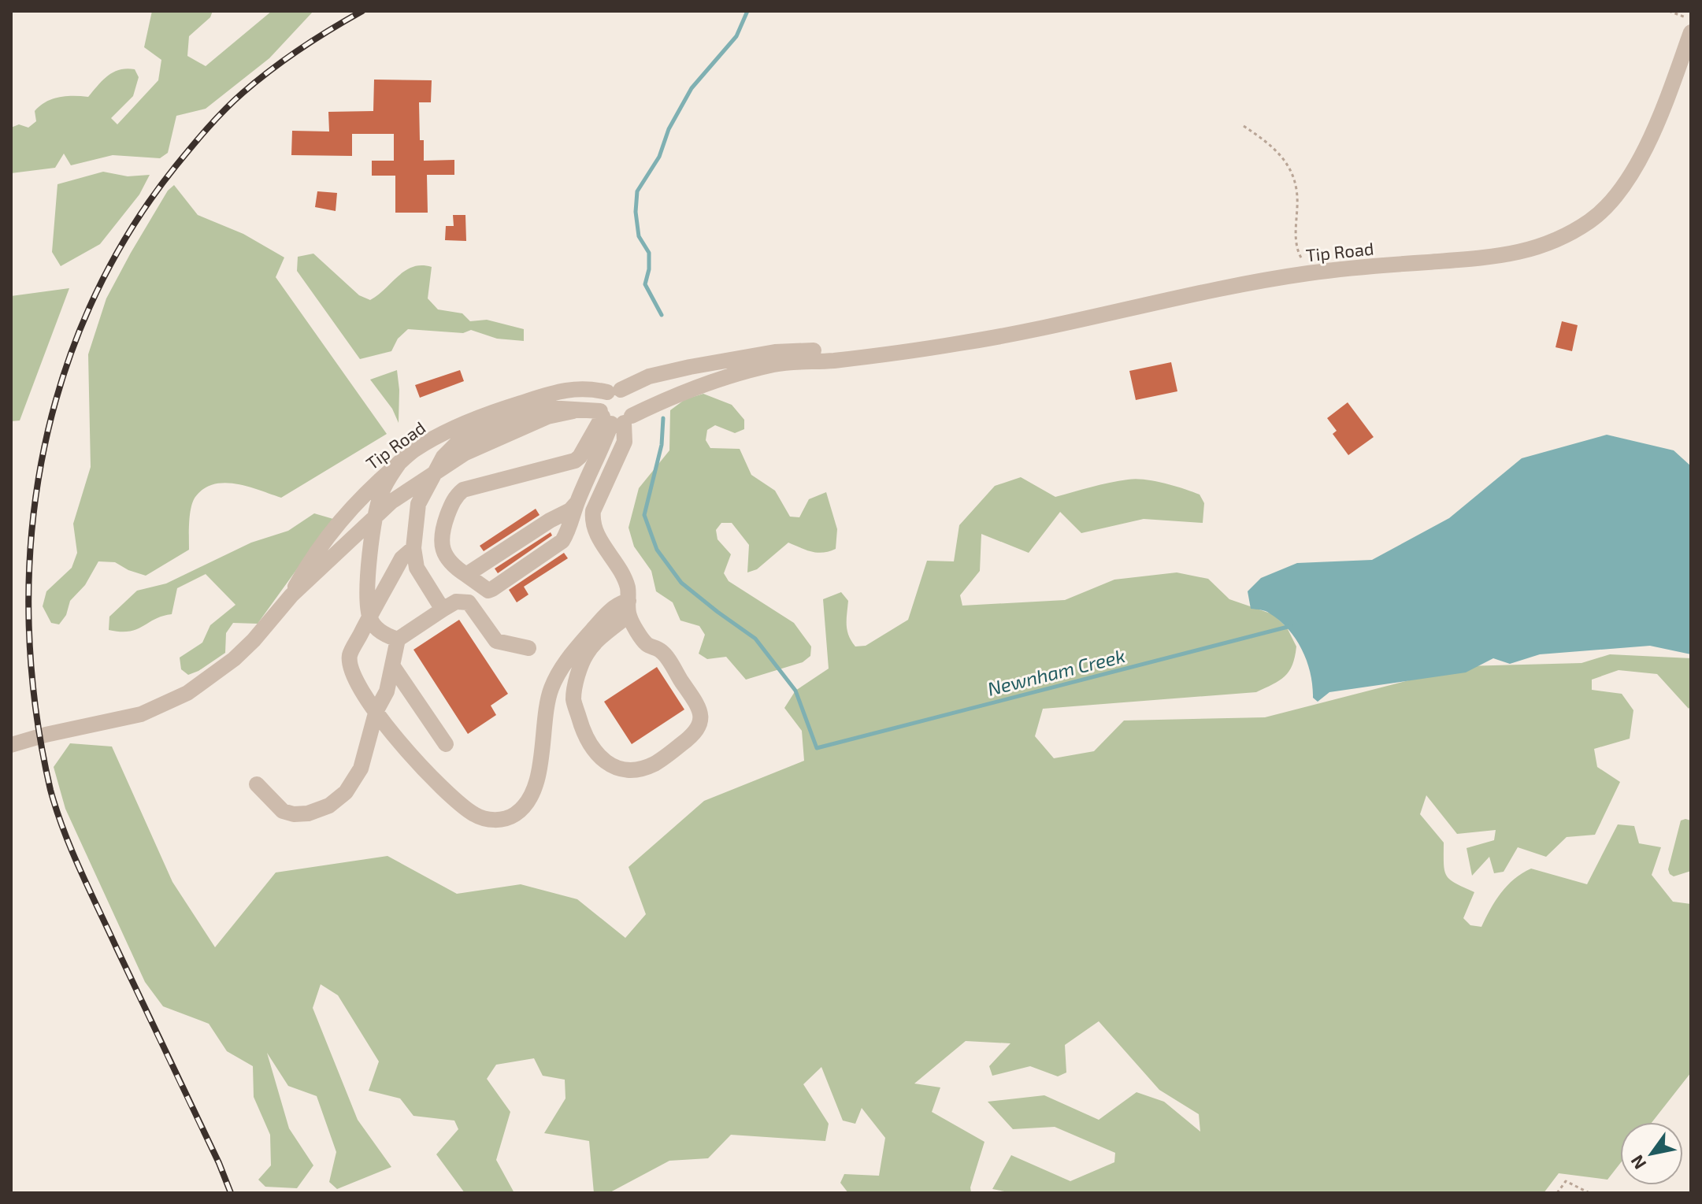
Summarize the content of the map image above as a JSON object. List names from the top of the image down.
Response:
{
  "streets": {
    "street": ["Tip Road"]
  },
  "water": ["Newnham Creek"],
  "north": "bottom left"
}
